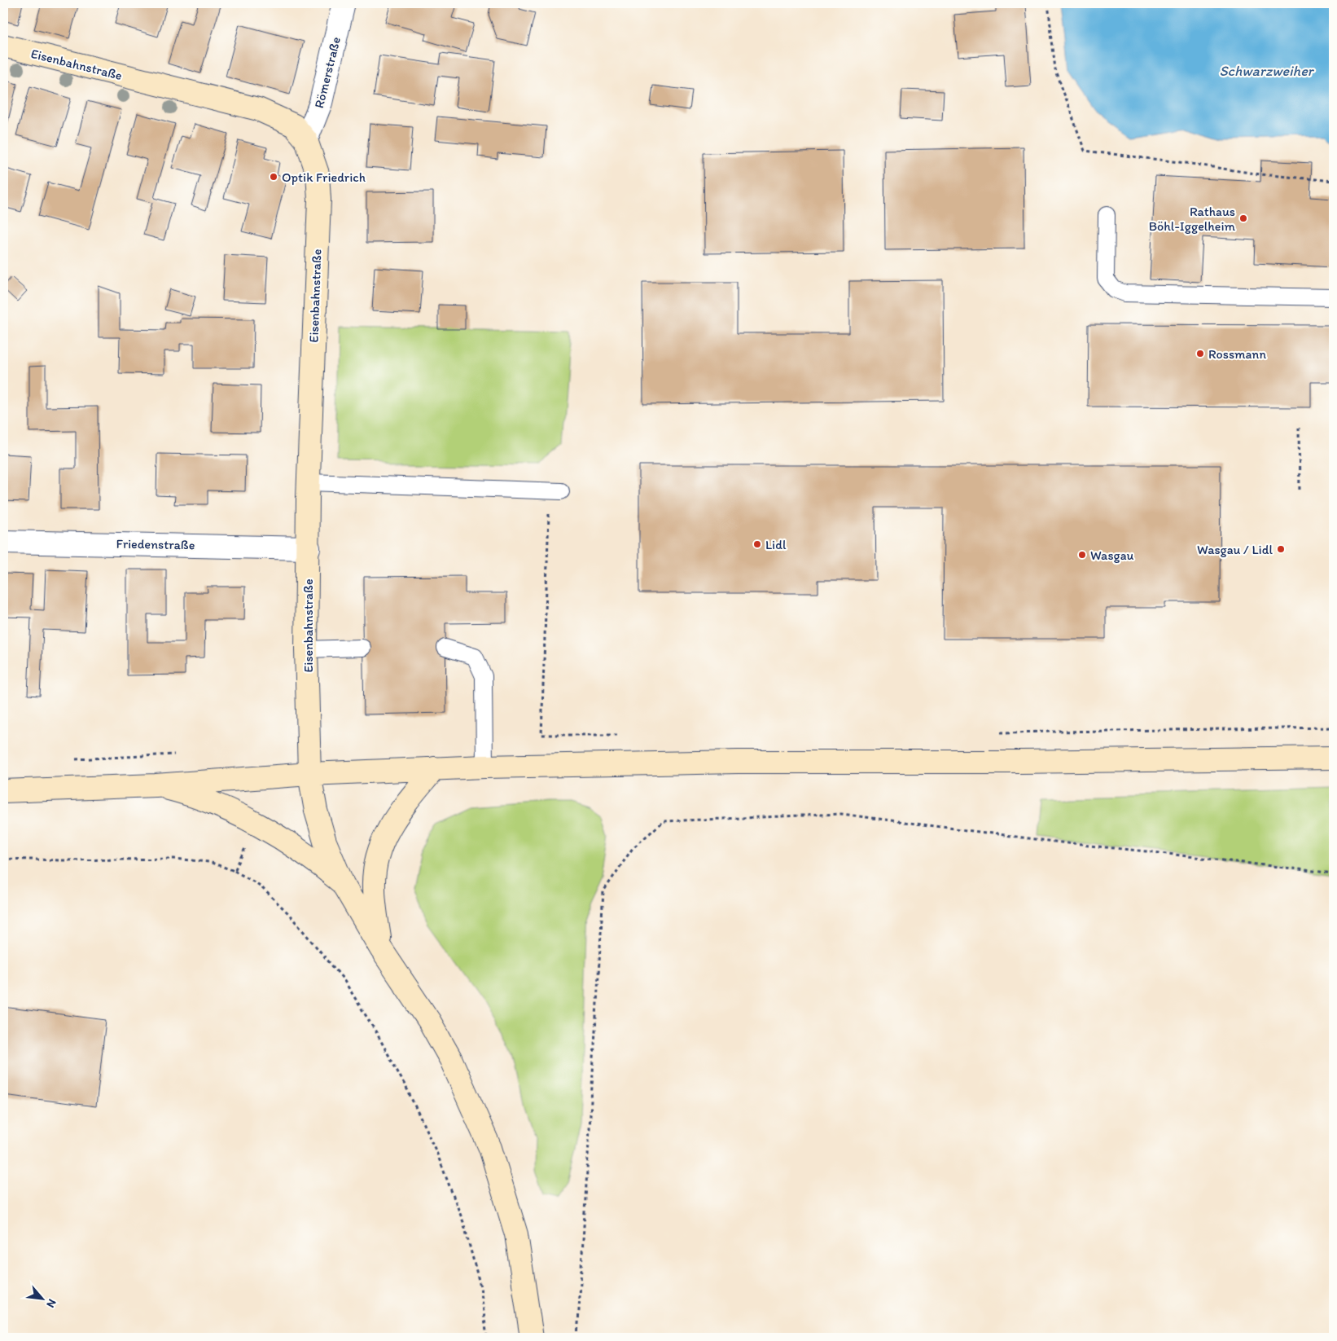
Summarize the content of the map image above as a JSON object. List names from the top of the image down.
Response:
{
  "streets": {
    "main road": ["Eisenbahnstraße"],
    "street": ["Römerstraße", "Friedenstraße"]
  },
  "crossings": [
    ["Eisenbahnstraße", "Römerstraße"],
    ["Eisenbahnstraße", "Friedenstraße"]
  ],
  "water": ["Schwarzweiher"],
  "places": [
    "Optik Friedrich",
    "Rathaus Böhl-Iggelheim",
    "Rossmann",
    "Lidl",
    "Wasgau / Lidl",
    "Wasgau"
  ],
  "north": "bottom right"
}
